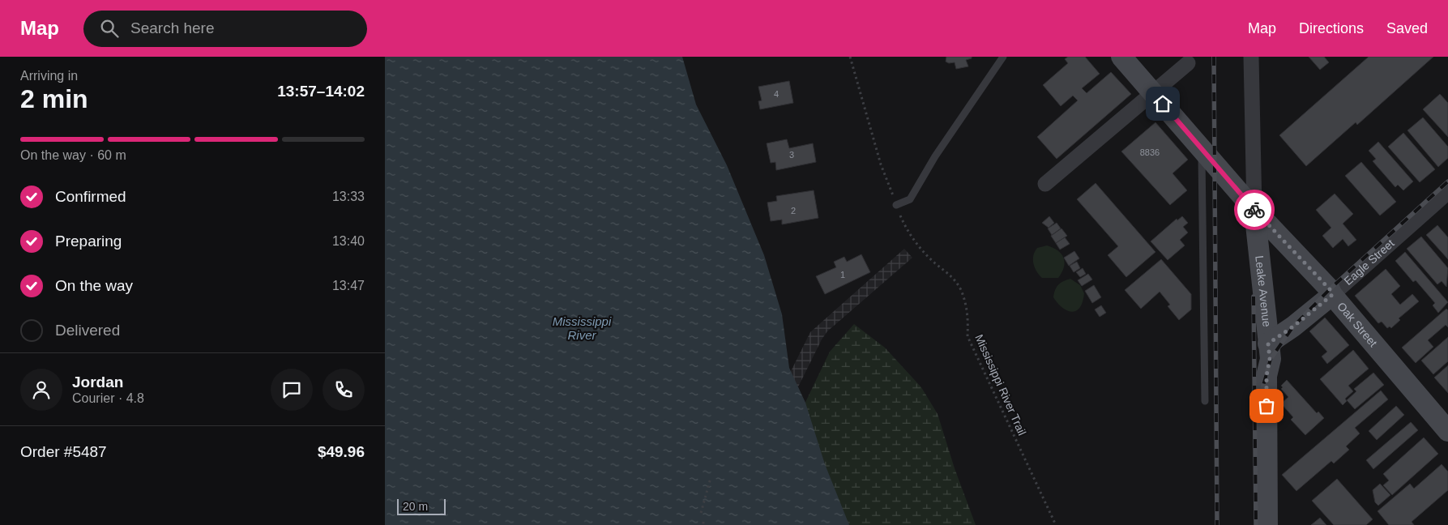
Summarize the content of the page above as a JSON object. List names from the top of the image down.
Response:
{
  "streets": {
    "main road": ["Eagle Street", "Leake Avenue", "Oak Street"],
    "path": ["Mississippi River Trail"]
  },
  "crossings": [
    ["Eagle Street", "Leake Avenue"],
    ["Eagle Street", "Oak Street"],
    ["Leake Avenue", "Oak Street"]
  ],
  "water": ["Mississippi River"],
  "house_numbers": [
    "4",
    "8836",
    "3",
    "2",
    "1"
  ],
  "scale_bar": "20 m",
  "page": {
    "header": "Map",
    "search": "Search here",
    "nav": ["Map", "Directions", "Saved"],
    "heading": ["2 min", "Arriving in", "13:57–14:02"],
    "panel": [
      "Jordan",
      "Courier · 4.8",
      "Order #5487",
      "$49.96"
    ],
    "bar": "On the way · 60 m",
    "list": [
      ["Confirmed", "13:33"],
      ["Preparing", "13:40"],
      ["On the way", "13:47"],
      "Delivered"
    ],
    "scale": "20 m"
  }
}
